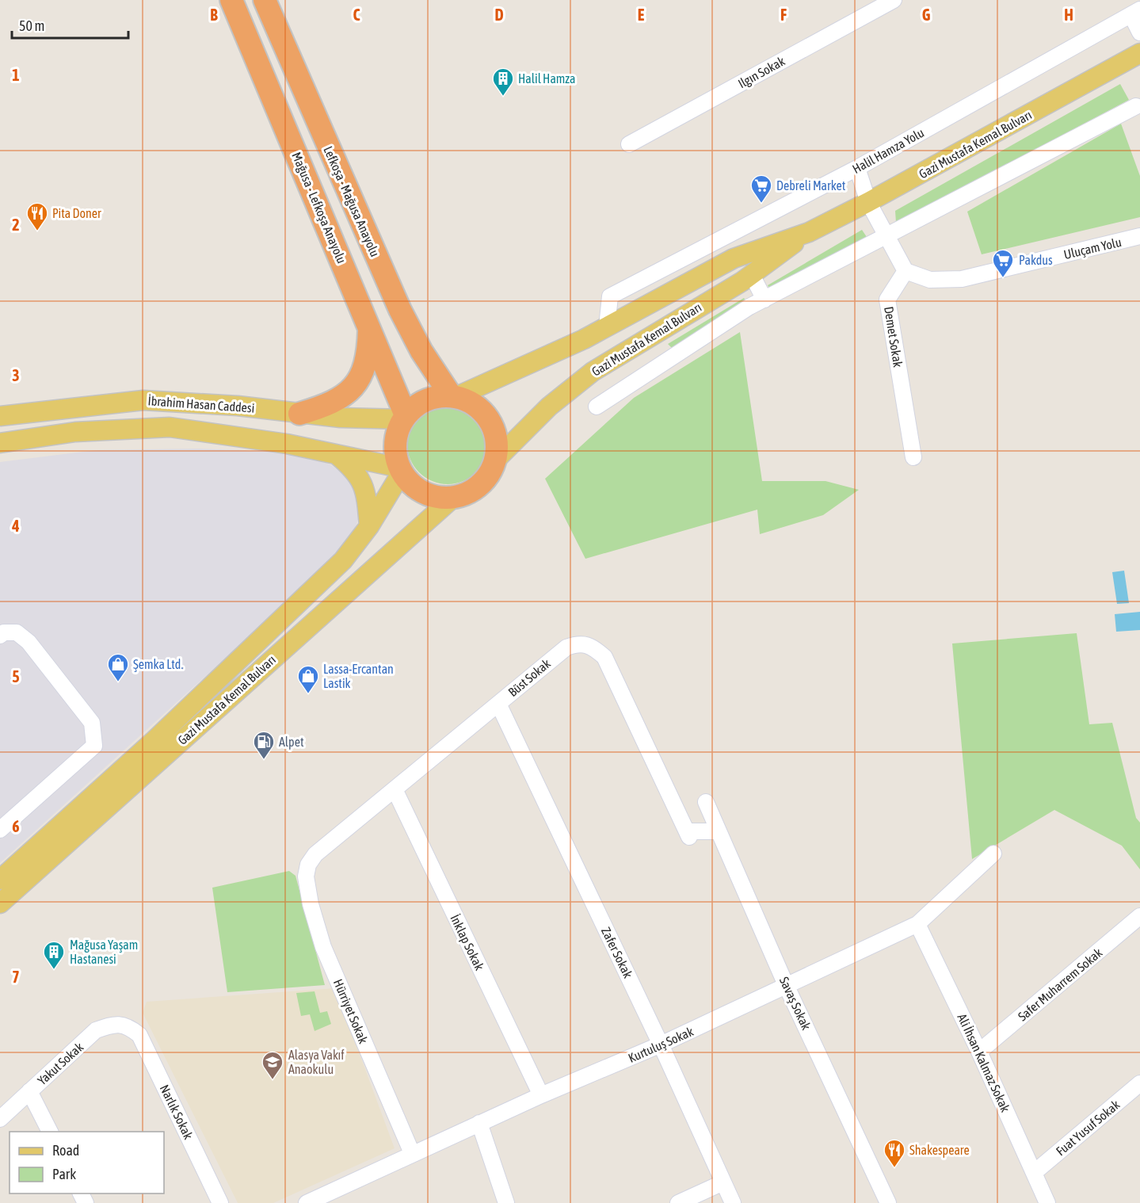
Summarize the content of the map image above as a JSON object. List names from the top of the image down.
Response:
{
  "streets": {
    "highway": ["Lefkoşa - Mağusa Anayolu", "Mağusa - Lefkoşa Anayolu"],
    "main road": ["Gazi Mustafa Kemal Bulvarı", "İbrahim Hasan Caddesi"],
    "street": [
      "Ilgın Sokak",
      "Halil Hamza Yolu",
      "Uluçam Yolu",
      "Demet Sokak",
      "Büst Sokak",
      "İnklap Sokak",
      "Zafer Sokak",
      "Safer Muharrem Sokak",
      "Savaş Sokak",
      "Hürriyet Sokak",
      "Kurtuluş Sokak",
      "Ali İhsan Kalmaz Sokak",
      "Yakut Sokak",
      "Narlık Sokak",
      "Fuat Yusuf Sokak"
    ]
  },
  "crossings": [
    ["Gazi Mustafa Kemal Bulvarı", "Halil Hamza Yolu"],
    ["Gazi Mustafa Kemal Bulvarı", "Lefkoşa - Mağusa Anayolu"],
    ["Gazi Mustafa Kemal Bulvarı", "Mağusa - Lefkoşa Anayolu"],
    ["Gazi Mustafa Kemal Bulvarı", "İbrahim Hasan Caddesi"],
    ["Lefkoşa - Mağusa Anayolu", "Mağusa - Lefkoşa Anayolu"],
    ["Lefkoşa - Mağusa Anayolu", "İbrahim Hasan Caddesi"],
    ["Mağusa - Lefkoşa Anayolu", "İbrahim Hasan Caddesi"],
    ["Uluçam Yolu", "Demet Sokak"],
    ["Büst Sokak", "İnklap Sokak"],
    ["Büst Sokak", "Zafer Sokak"],
    ["Büst Sokak", "Savaş Sokak"],
    ["Büst Sokak", "Hürriyet Sokak"],
    ["İnklap Sokak", "Kurtuluş Sokak"],
    ["Zafer Sokak", "Kurtuluş Sokak"],
    ["Safer Muharrem Sokak", "Ali İhsan Kalmaz Sokak"],
    ["Savaş Sokak", "Kurtuluş Sokak"],
    ["Hürriyet Sokak", "Kurtuluş Sokak"],
    ["Kurtuluş Sokak", "Ali İhsan Kalmaz Sokak"],
    ["Ali İhsan Kalmaz Sokak", "Fuat Yusuf Sokak"],
    ["Yakut Sokak", "Narlık Sokak"]
  ],
  "places": {
    "building": ["Halil Hamza", "Mağusa Yaşam Hastanesi"],
    "supermarket": ["Debreli Market", "Pakdus"],
    "restaurant": ["Pita Doner", "Shakespeare"],
    "shop": ["Şemka Ltd.", "Lassa-Ercantan Lastik"],
    "fuel station": ["Alpet"],
    "school or university": ["Alasya Vakıf Anaokulu"]
  },
  "legend": ["Road", "Park"],
  "scale_bar": "50 m",
  "grid": {
    "columns": [
      "B",
      "C",
      "D",
      "E",
      "F",
      "G",
      "H"
    ],
    "rows": [
      "1",
      "2",
      "3",
      "4",
      "5",
      "6",
      "7"
    ]
  }
}
